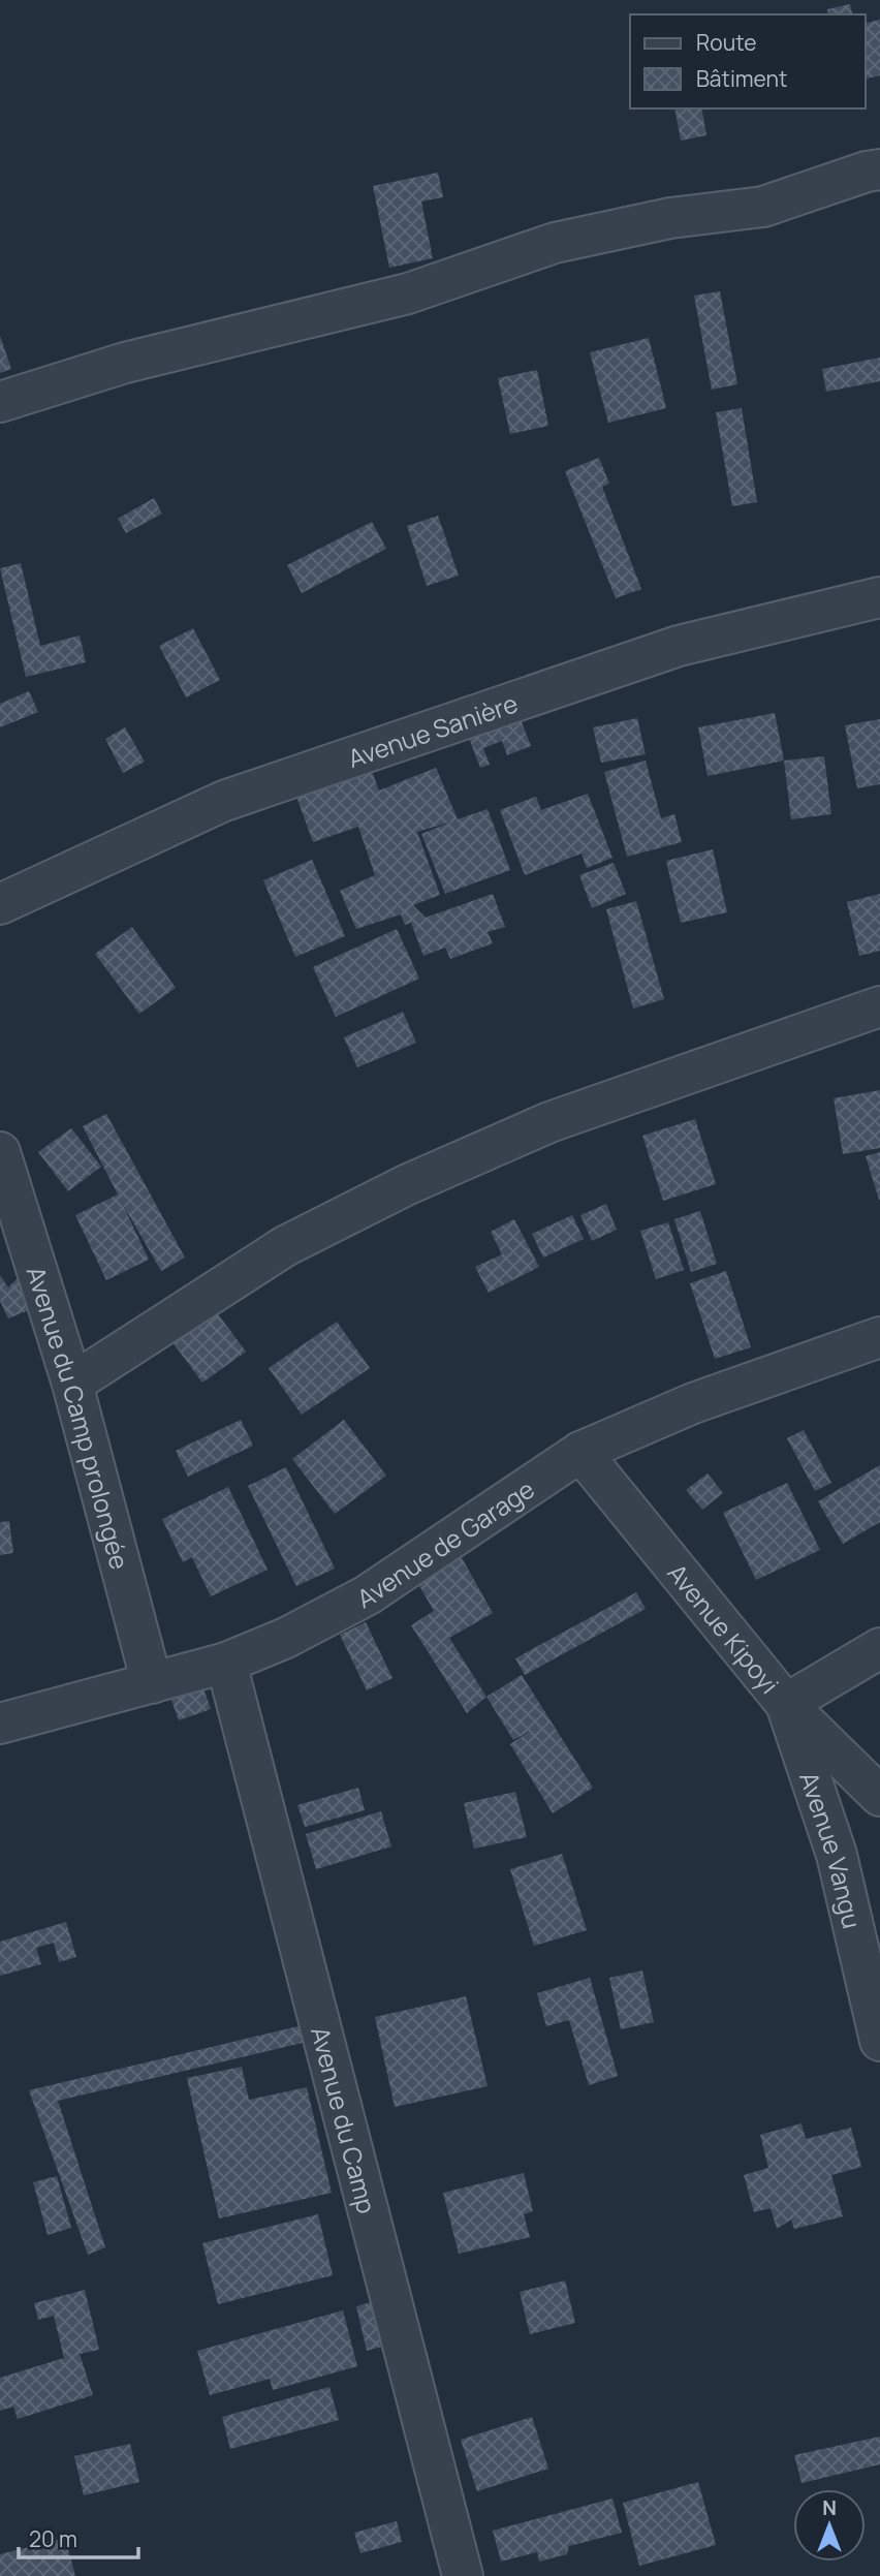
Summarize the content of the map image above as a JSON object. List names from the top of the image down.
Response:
{
  "streets": {
    "street": [
      "Avenue Sanière",
      "Avenue du Camp prolongée",
      "Avenue de Garage",
      "Avenue Kipoyi",
      "Avenue Vangu",
      "Avenue du Camp"
    ]
  },
  "crossings": [
    ["Avenue du Camp prolongée", "Avenue de Garage"],
    ["Avenue de Garage", "Avenue Kipoyi"],
    ["Avenue de Garage", "Avenue du Camp"],
    ["Avenue Kipoyi", "Avenue Vangu"]
  ],
  "legend": ["Route", "Bâtiment"],
  "scale_bar": "20 m",
  "north": "top"
}
